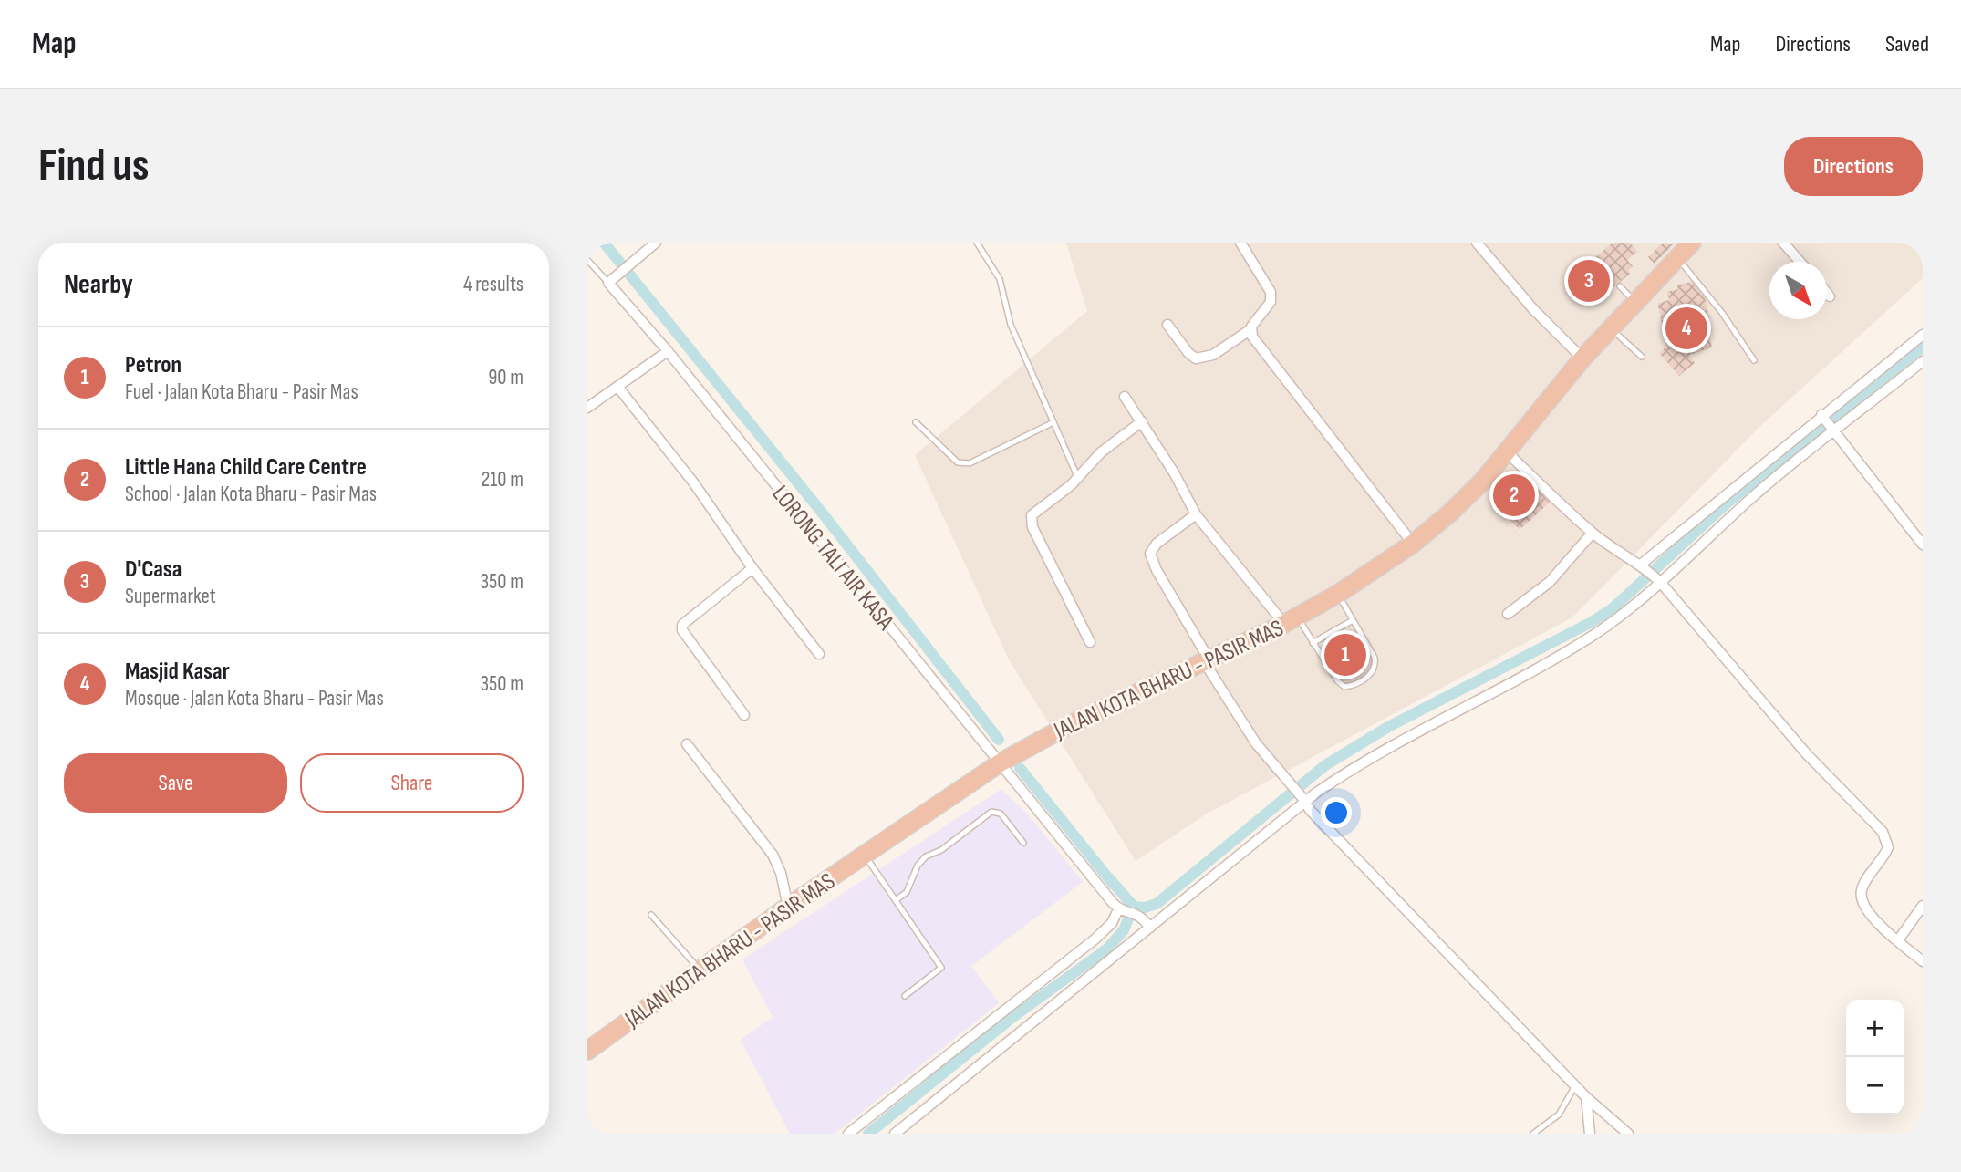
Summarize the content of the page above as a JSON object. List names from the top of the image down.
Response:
{
  "streets": {
    "highway": ["JALAN KOTA BHARU - PASIR MAS"],
    "street": ["LORONG TALI AIR KASA"]
  },
  "crossings": [
    ["LORONG TALI AIR KASA", "JALAN KOTA BHARU - PASIR MAS"]
  ],
  "north": "bottom right",
  "page": {
    "header": "Map",
    "nav": ["Map", "Directions", "Saved"],
    "buttons": [
      "Directions",
      ["Save", "Share"]
    ],
    "title": "Find us",
    "heading": ["Nearby", "4 results"],
    "pins": [
      "3",
      "4",
      "2",
      "1"
    ],
    "list": [
      {
        "mark": "1",
        "name": "Petron",
        "note": "Fuel · Jalan Kota Bharu - Pasir Mas",
        "value": "90 m"
      },
      {
        "mark": "2",
        "name": "Little Hana Child Care Centre",
        "note": "School · Jalan Kota Bharu - Pasir Mas",
        "value": "210 m"
      },
      {
        "mark": "3",
        "name": "D'Casa",
        "note": "Supermarket",
        "value": "350 m"
      },
      {
        "mark": "4",
        "name": "Masjid Kasar",
        "note": "Mosque · Jalan Kota Bharu - Pasir Mas",
        "value": "350 m"
      }
    ],
    "map_buttons": ["+", "−"]
  }
}
